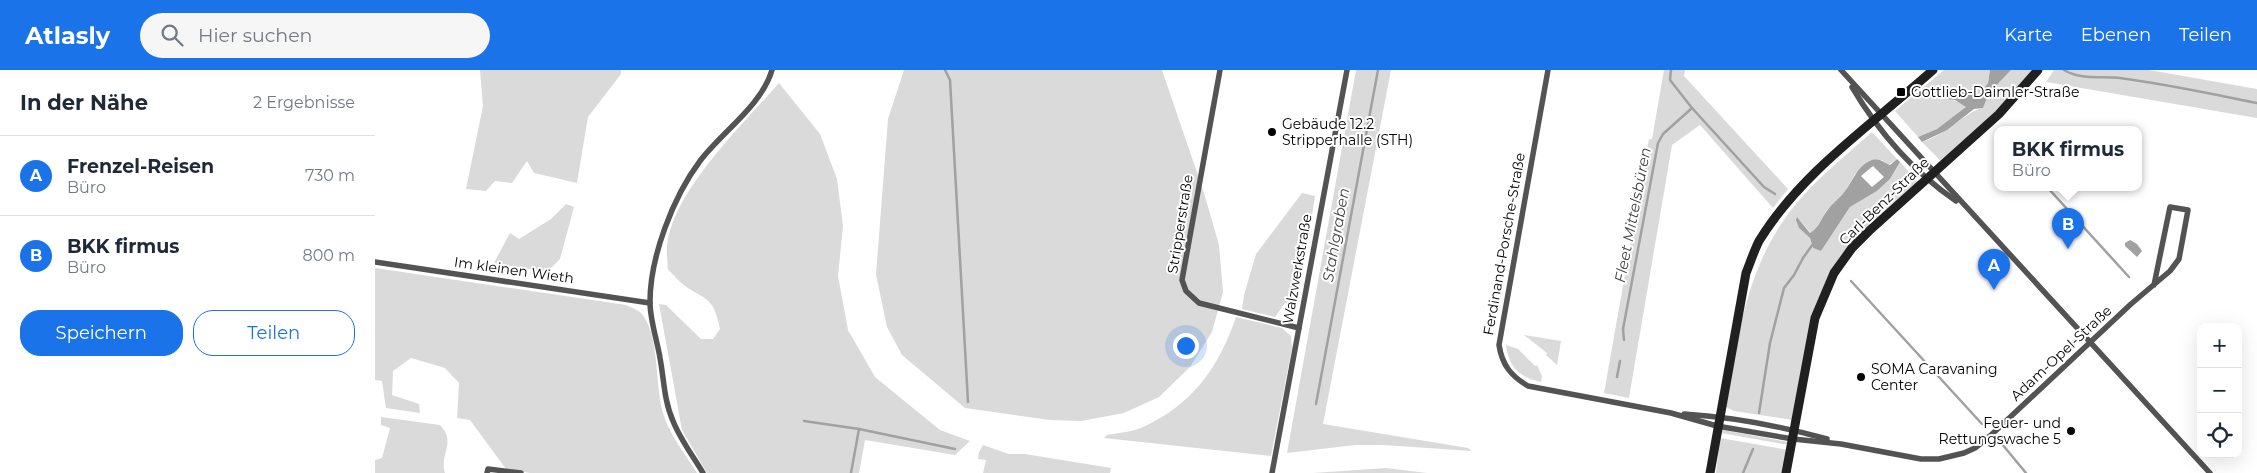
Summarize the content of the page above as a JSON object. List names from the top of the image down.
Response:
{
  "streets": {
    "street": [
      "Carl-Benz-Straße",
      "Stripperstraße",
      "Ferdinand-Porsche-Straße",
      "Walzwerkstraße",
      "Im kleinen Wieth",
      "Adam-Opel-Straße"
    ]
  },
  "crossings": [
    ["Carl-Benz-Straße", "Ferdinand-Porsche-Straße"],
    ["Carl-Benz-Straße", "Adam-Opel-Straße"],
    ["Stripperstraße", "Walzwerkstraße"],
    ["Ferdinand-Porsche-Straße", "Adam-Opel-Straße"]
  ],
  "water": ["Fleet Mittelsbüren", "Stahlgraben"],
  "places": {
    "transit": ["Gottlieb-Daimler-Straße"],
    "other": ["Gebäude 12.2 Stripperhalle (STH)", "SOMA Caravaning Center", "Feuer- und Rettungswache 5"]
  },
  "page": {
    "header": "Atlasly",
    "search": "Hier suchen",
    "nav": ["Karte", "Ebenen", "Teilen"],
    "heading": ["In der Nähe", "2 Ergebnisse"],
    "popup": ["BKK firmus", "Büro"],
    "list": [
      {
        "mark": "A",
        "name": "Frenzel-Reisen",
        "note": "Büro",
        "value": "730 m"
      },
      {
        "mark": "B",
        "name": "BKK firmus",
        "note": "Büro",
        "value": "800 m"
      }
    ],
    "pins": ["B", "A"],
    "buttons": ["Speichern", "Teilen"],
    "map_buttons": ["+", "−"]
  }
}
